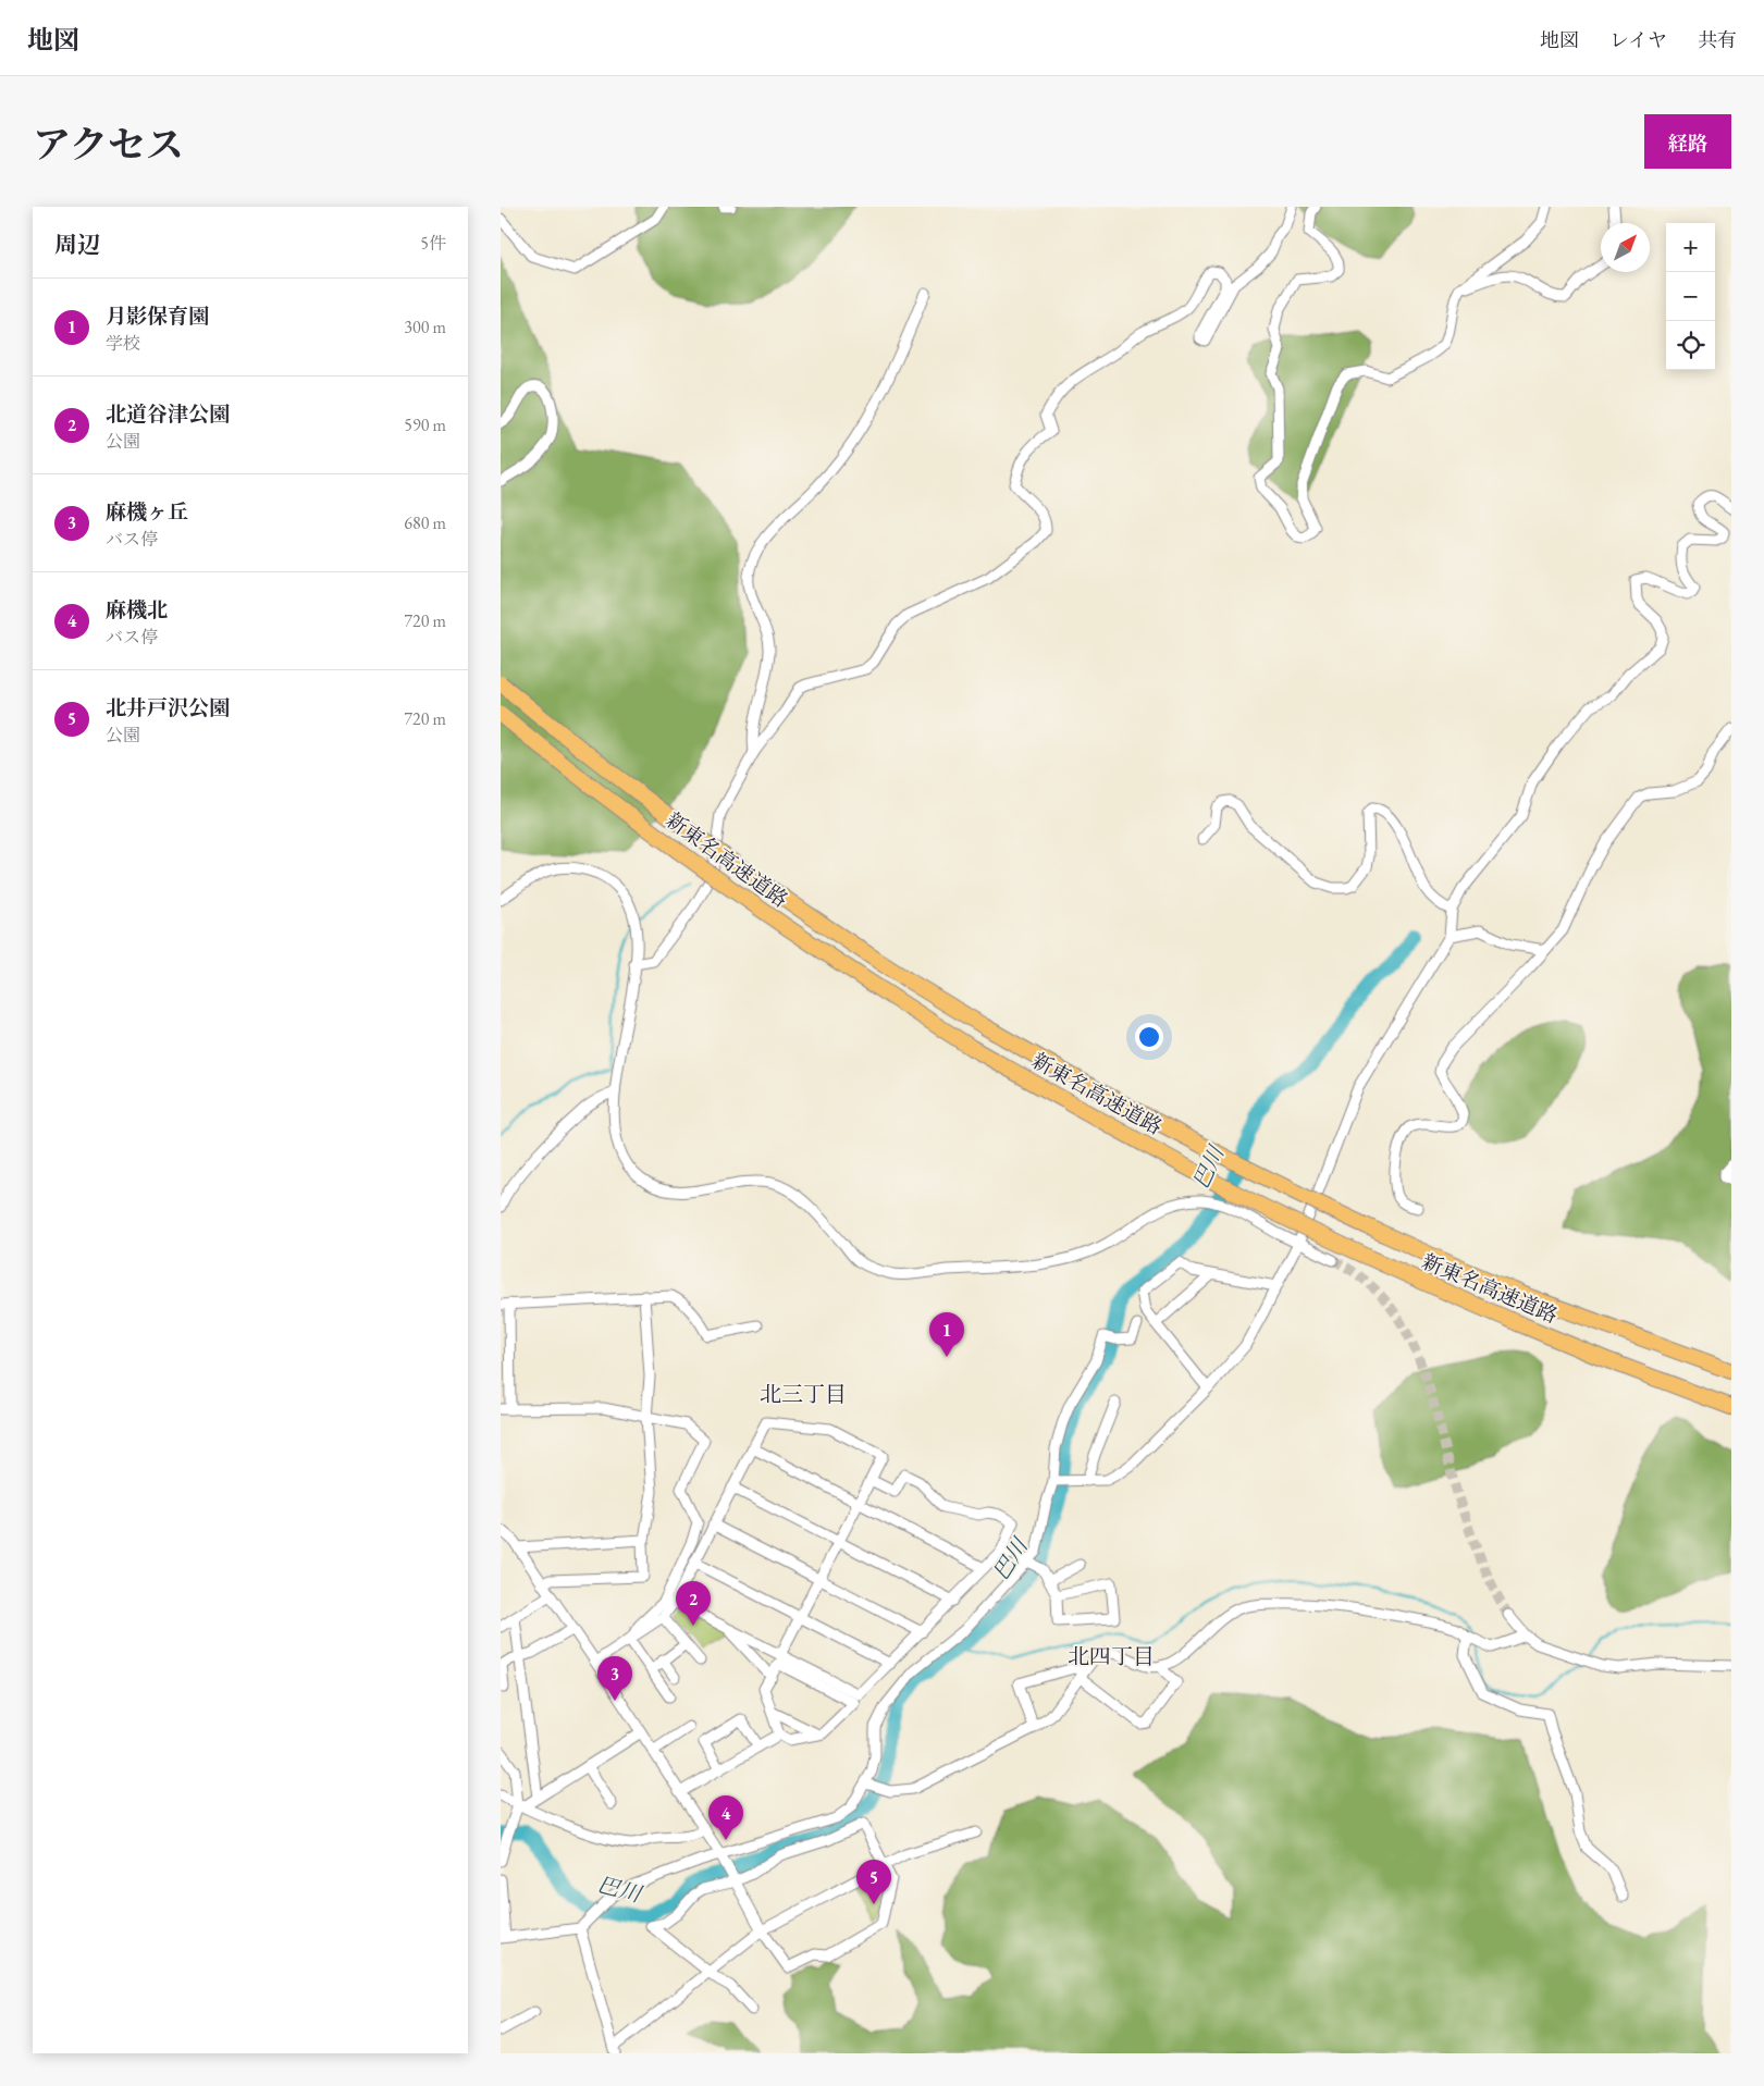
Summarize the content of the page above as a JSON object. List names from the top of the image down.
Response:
{
  "streets": {
    "highway": ["新東名高速道路"]
  },
  "districts": ["北三丁目", "北四丁目"],
  "water": ["巴川"],
  "north": "top right",
  "page": {
    "header": "地図",
    "nav": ["地図", "レイヤ", "共有"],
    "title": "アクセス",
    "buttons": "経路",
    "heading": ["周辺", "5件"],
    "map_buttons": ["+", "−"],
    "list": [
      {
        "mark": "1",
        "name": "月影保育園",
        "note": "学校",
        "value": "300 m"
      },
      {
        "mark": "2",
        "name": "北道谷津公園",
        "note": "公園",
        "value": "590 m"
      },
      {
        "mark": "3",
        "name": "麻機ヶ丘",
        "note": "バス停",
        "value": "680 m"
      },
      {
        "mark": "4",
        "name": "麻機北",
        "note": "バス停",
        "value": "720 m"
      },
      {
        "mark": "5",
        "name": "北井戸沢公園",
        "note": "公園",
        "value": "720 m"
      }
    ],
    "pins": [
      "1",
      "2",
      "3",
      "4",
      "5"
    ]
  }
}
